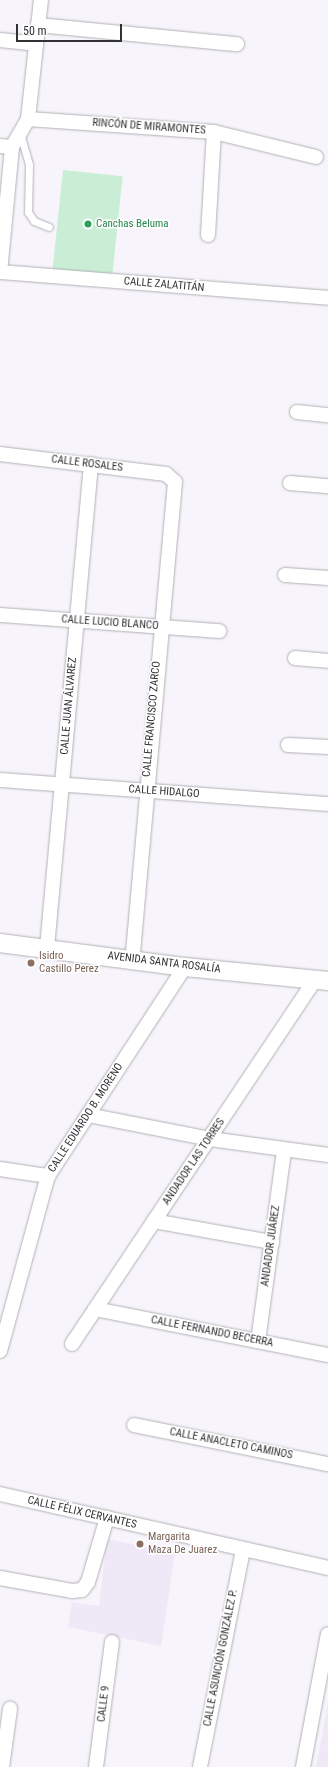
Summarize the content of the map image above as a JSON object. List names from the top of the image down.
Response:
{
  "streets": {
    "street": [
      "RINCÓN DE MIRAMONTES",
      "CALLE ZALATITÁN",
      "CALLE ROSALES",
      "CALLE LUCIO BLANCO",
      "CALLE JUAN ÁLVAREZ",
      "CALLE FRANCISCO ZARCO",
      "CALLE HIDALGO",
      "AVENIDA SANTA ROSALÍA",
      "CALLE EDUARDO B. MORENO",
      "ANDADOR LAS TORRES",
      "ANDADOR JUÁREZ",
      "CALLE FERNANDO BECERRA",
      "CALLE ANACLETO CAMINOS",
      "CALLE FÉLIX CERVANTES",
      "CALLE ASUNCIÓN GONZÁLEZ P.",
      "CALLE 9"
    ]
  },
  "crossings": [
    ["CALLE ROSALES", "CALLE JUAN ÁLVAREZ"],
    ["CALLE ROSALES", "CALLE FRANCISCO ZARCO"],
    ["CALLE LUCIO BLANCO", "CALLE JUAN ÁLVAREZ"],
    ["CALLE LUCIO BLANCO", "CALLE FRANCISCO ZARCO"],
    ["CALLE JUAN ÁLVAREZ", "CALLE HIDALGO"],
    ["CALLE JUAN ÁLVAREZ", "AVENIDA SANTA ROSALÍA"],
    ["CALLE FRANCISCO ZARCO", "CALLE HIDALGO"],
    ["CALLE FRANCISCO ZARCO", "AVENIDA SANTA ROSALÍA"],
    ["AVENIDA SANTA ROSALÍA", "CALLE EDUARDO B. MORENO"],
    ["AVENIDA SANTA ROSALÍA", "ANDADOR LAS TORRES"],
    ["ANDADOR LAS TORRES", "CALLE FERNANDO BECERRA"],
    ["ANDADOR JUÁREZ", "CALLE FERNANDO BECERRA"],
    ["CALLE FÉLIX CERVANTES", "CALLE ASUNCIÓN GONZÁLEZ P."]
  ],
  "places": ["Canchas Beluma", "Isidro Castillo Perez", "Margarita Maza De Juarez"],
  "scale_bar": "50 m"
}
